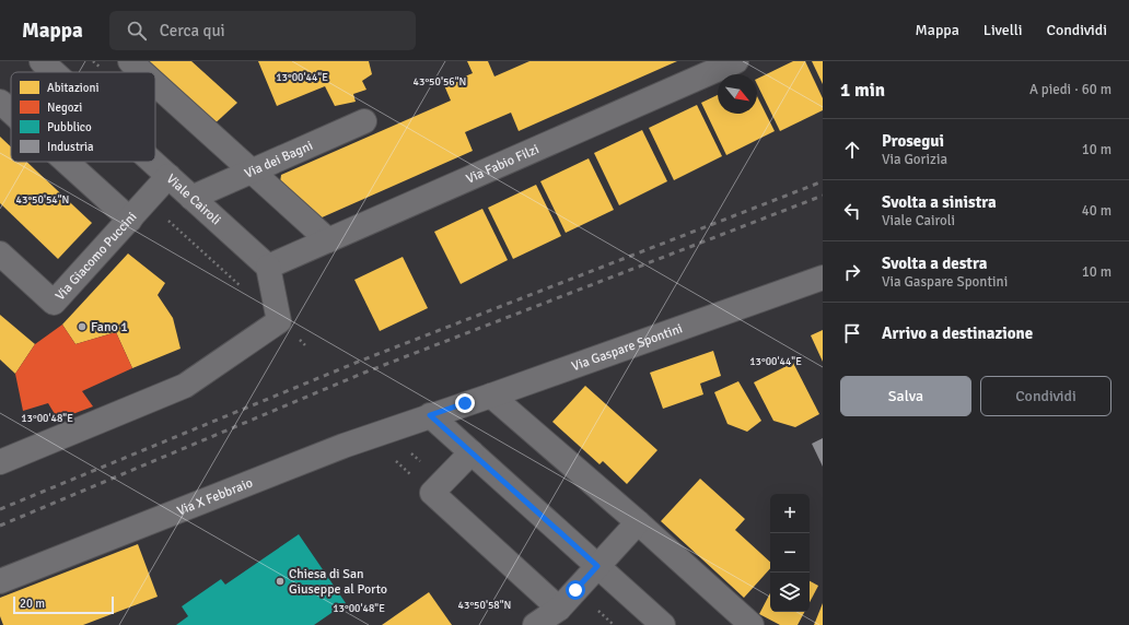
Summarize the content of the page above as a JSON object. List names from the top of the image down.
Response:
{
  "streets": {
    "street": [
      "Via dei Bagni",
      "Via Fabio Filzi",
      "Viale Cairoli",
      "Via Giacomo Puccini",
      "Via Gaspare Spontini",
      "Via X Febbraio"
    ]
  },
  "crossings": [
    ["Via dei Bagni", "Viale Cairoli"],
    ["Via Fabio Filzi", "Viale Cairoli"],
    ["Viale Cairoli", "Via Giacomo Puccini"],
    ["Via Gaspare Spontini", "Via X Febbraio"]
  ],
  "places": ["Fano 1", "Chiesa di San Giuseppe al Porto"],
  "legend": [
    "Abitazioni",
    "Negozi",
    "Pubblico",
    "Industria"
  ],
  "scale_bar": "20 m",
  "north": "bottom right",
  "page": {
    "header": "Mappa",
    "search": "Cerca qui",
    "nav": ["Mappa", "Livelli", "Condividi"],
    "heading": ["1 min", "A piedi · 60 m"],
    "list": [
      ["Prosegui", "Via Gorizia", "10 m"],
      ["Svolta a sinistra", "Viale Cairoli", "40 m"],
      ["Svolta a destra", "Via Gaspare Spontini", "10 m"],
      "Arrivo a destinazione"
    ],
    "buttons": ["Salva", "Condividi"],
    "map_buttons": ["+", "−"],
    "scale": "20 m"
  },
  "coordinates": [
    "13°00'44\"E",
    "43°50'56\"N",
    "43°50'54\"N",
    "13°00'48\"E",
    "43°50'58\"N"
  ]
}
